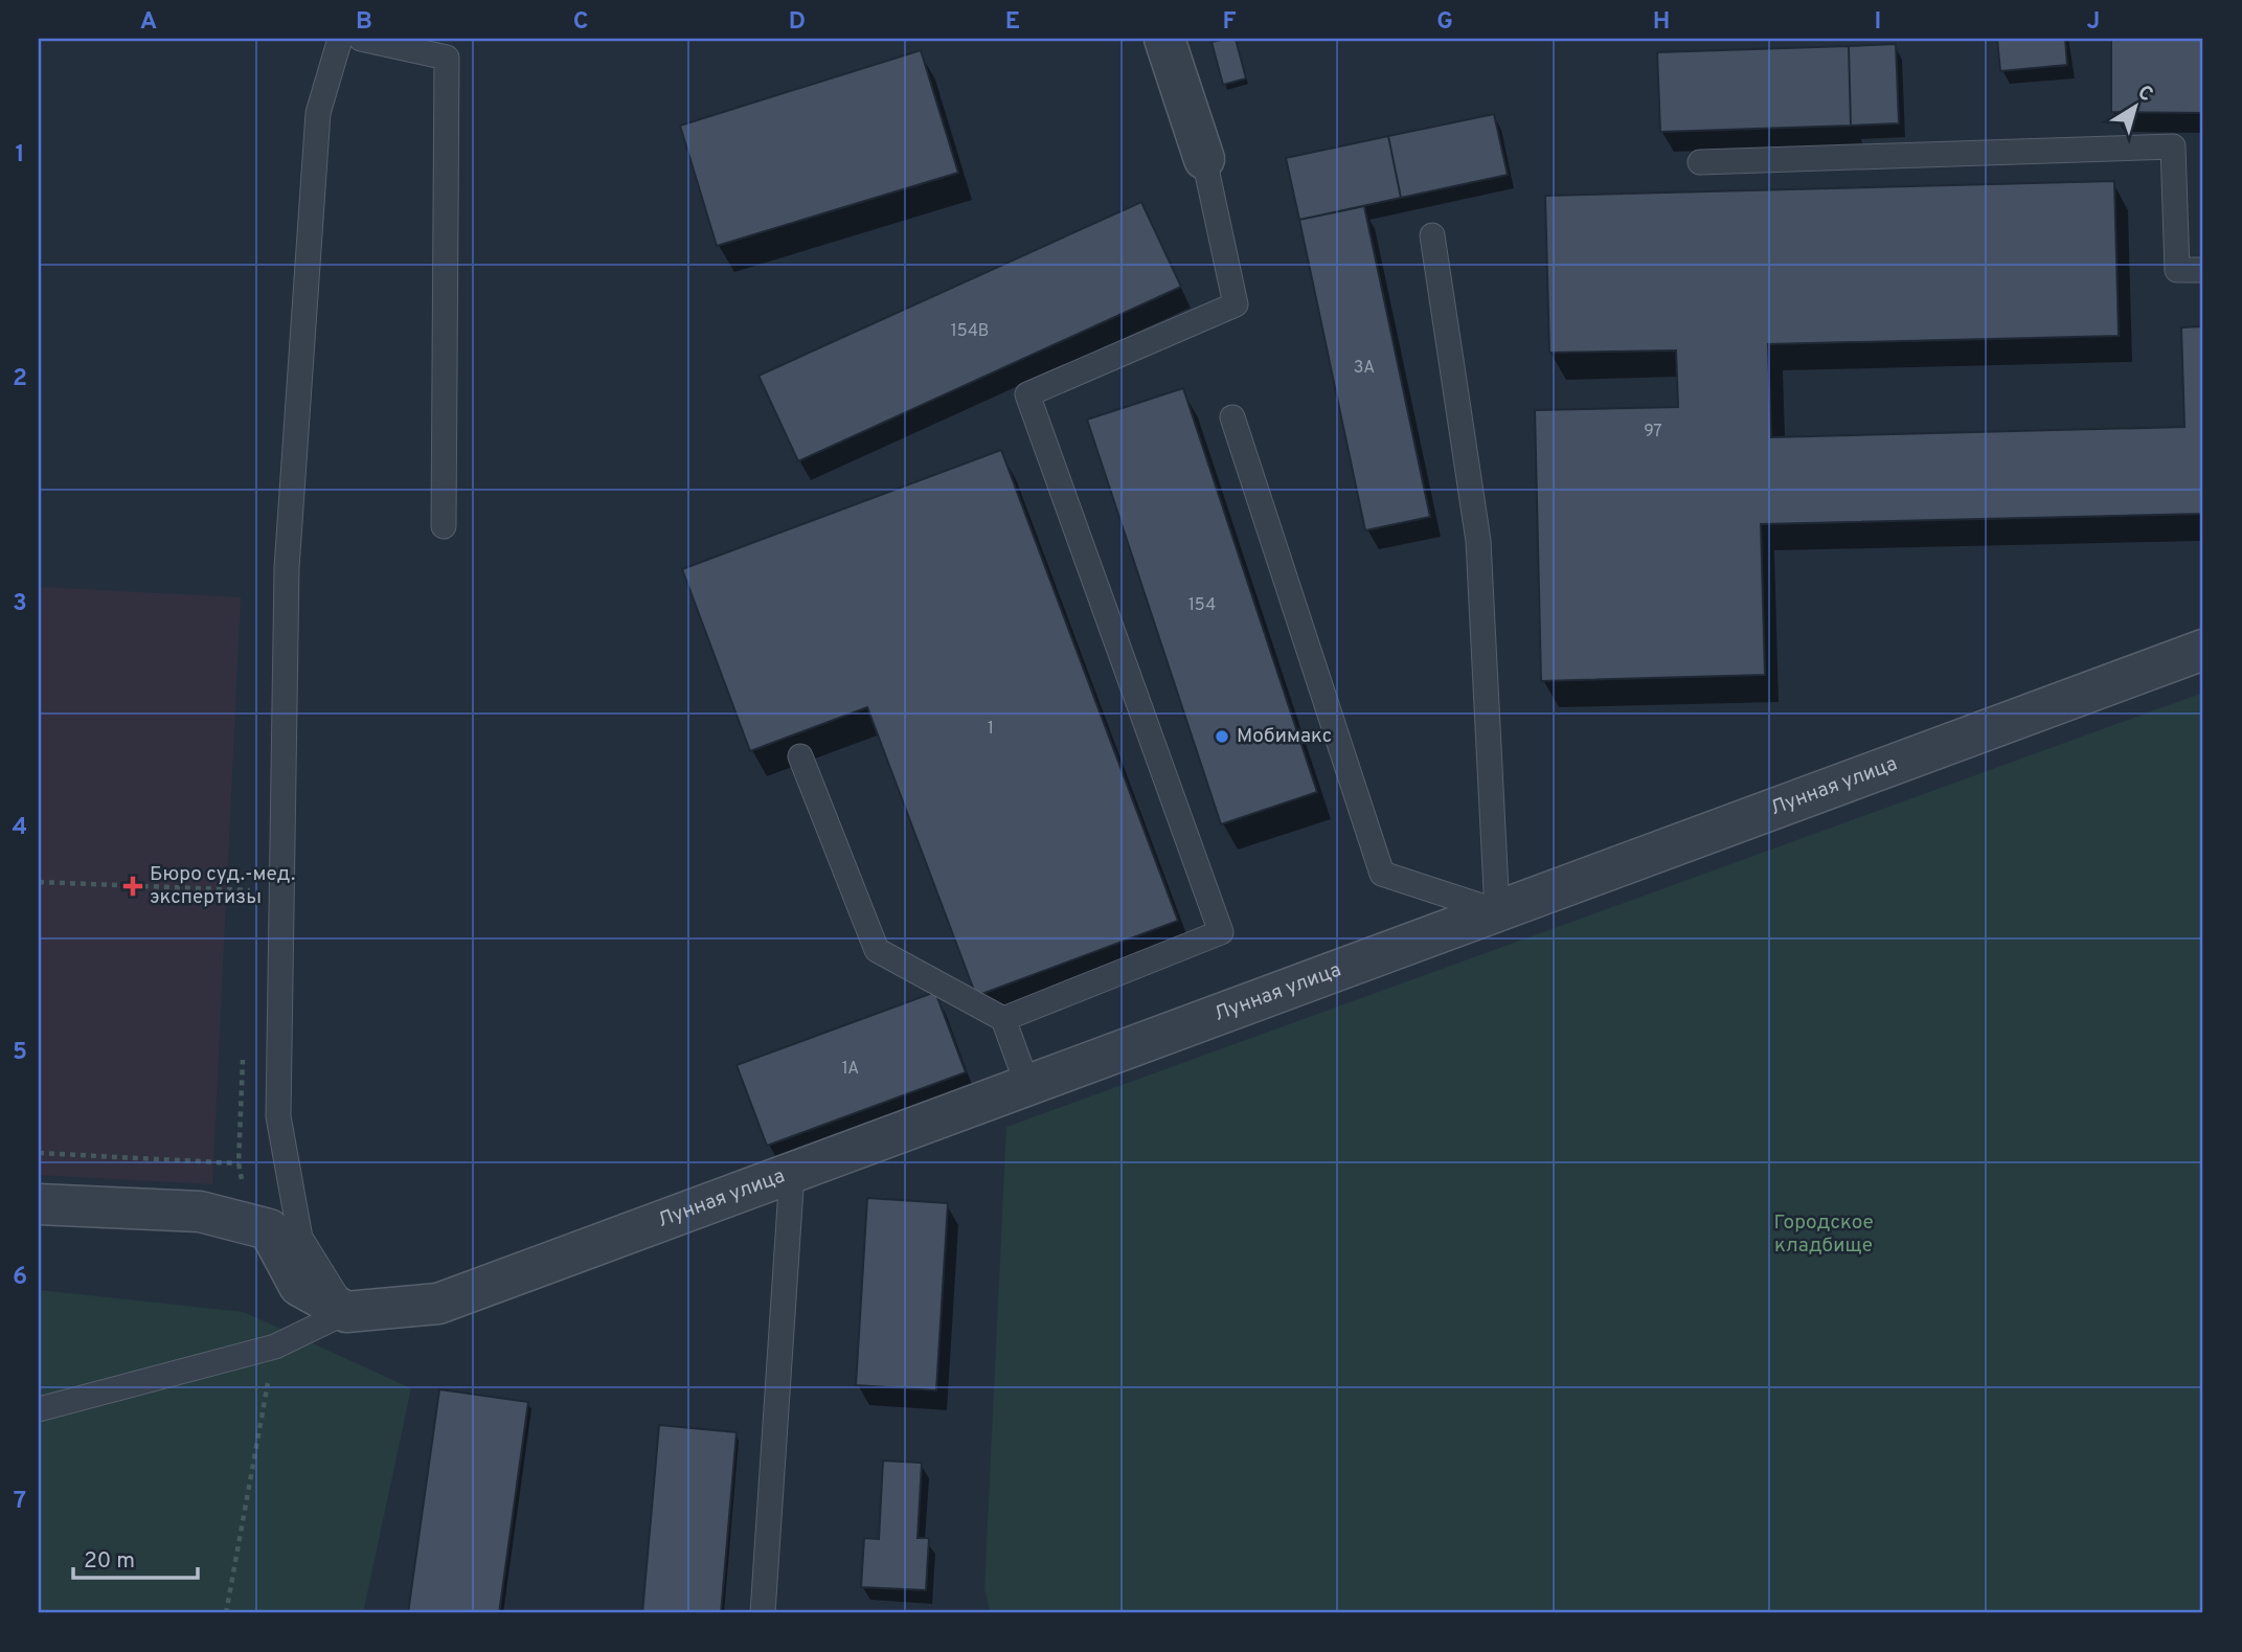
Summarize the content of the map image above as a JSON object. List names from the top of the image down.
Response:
{
  "streets": {
    "street": ["Лунная улица"]
  },
  "parks": ["Городское кладбище"],
  "places": {
    "other": ["Мобимакс"],
    "health": ["Бюро суд.-мед. экспертизы"]
  },
  "house_numbers": [
    "154В",
    "3А",
    "97",
    "154",
    "1",
    "1А"
  ],
  "scale_bar": "20 m",
  "north": "top right",
  "grid": {
    "columns": [
      "A",
      "B",
      "C",
      "D",
      "E",
      "F",
      "G",
      "H",
      "I",
      "J"
    ],
    "rows": [
      "1",
      "2",
      "3",
      "4",
      "5",
      "6",
      "7"
    ]
  }
}
